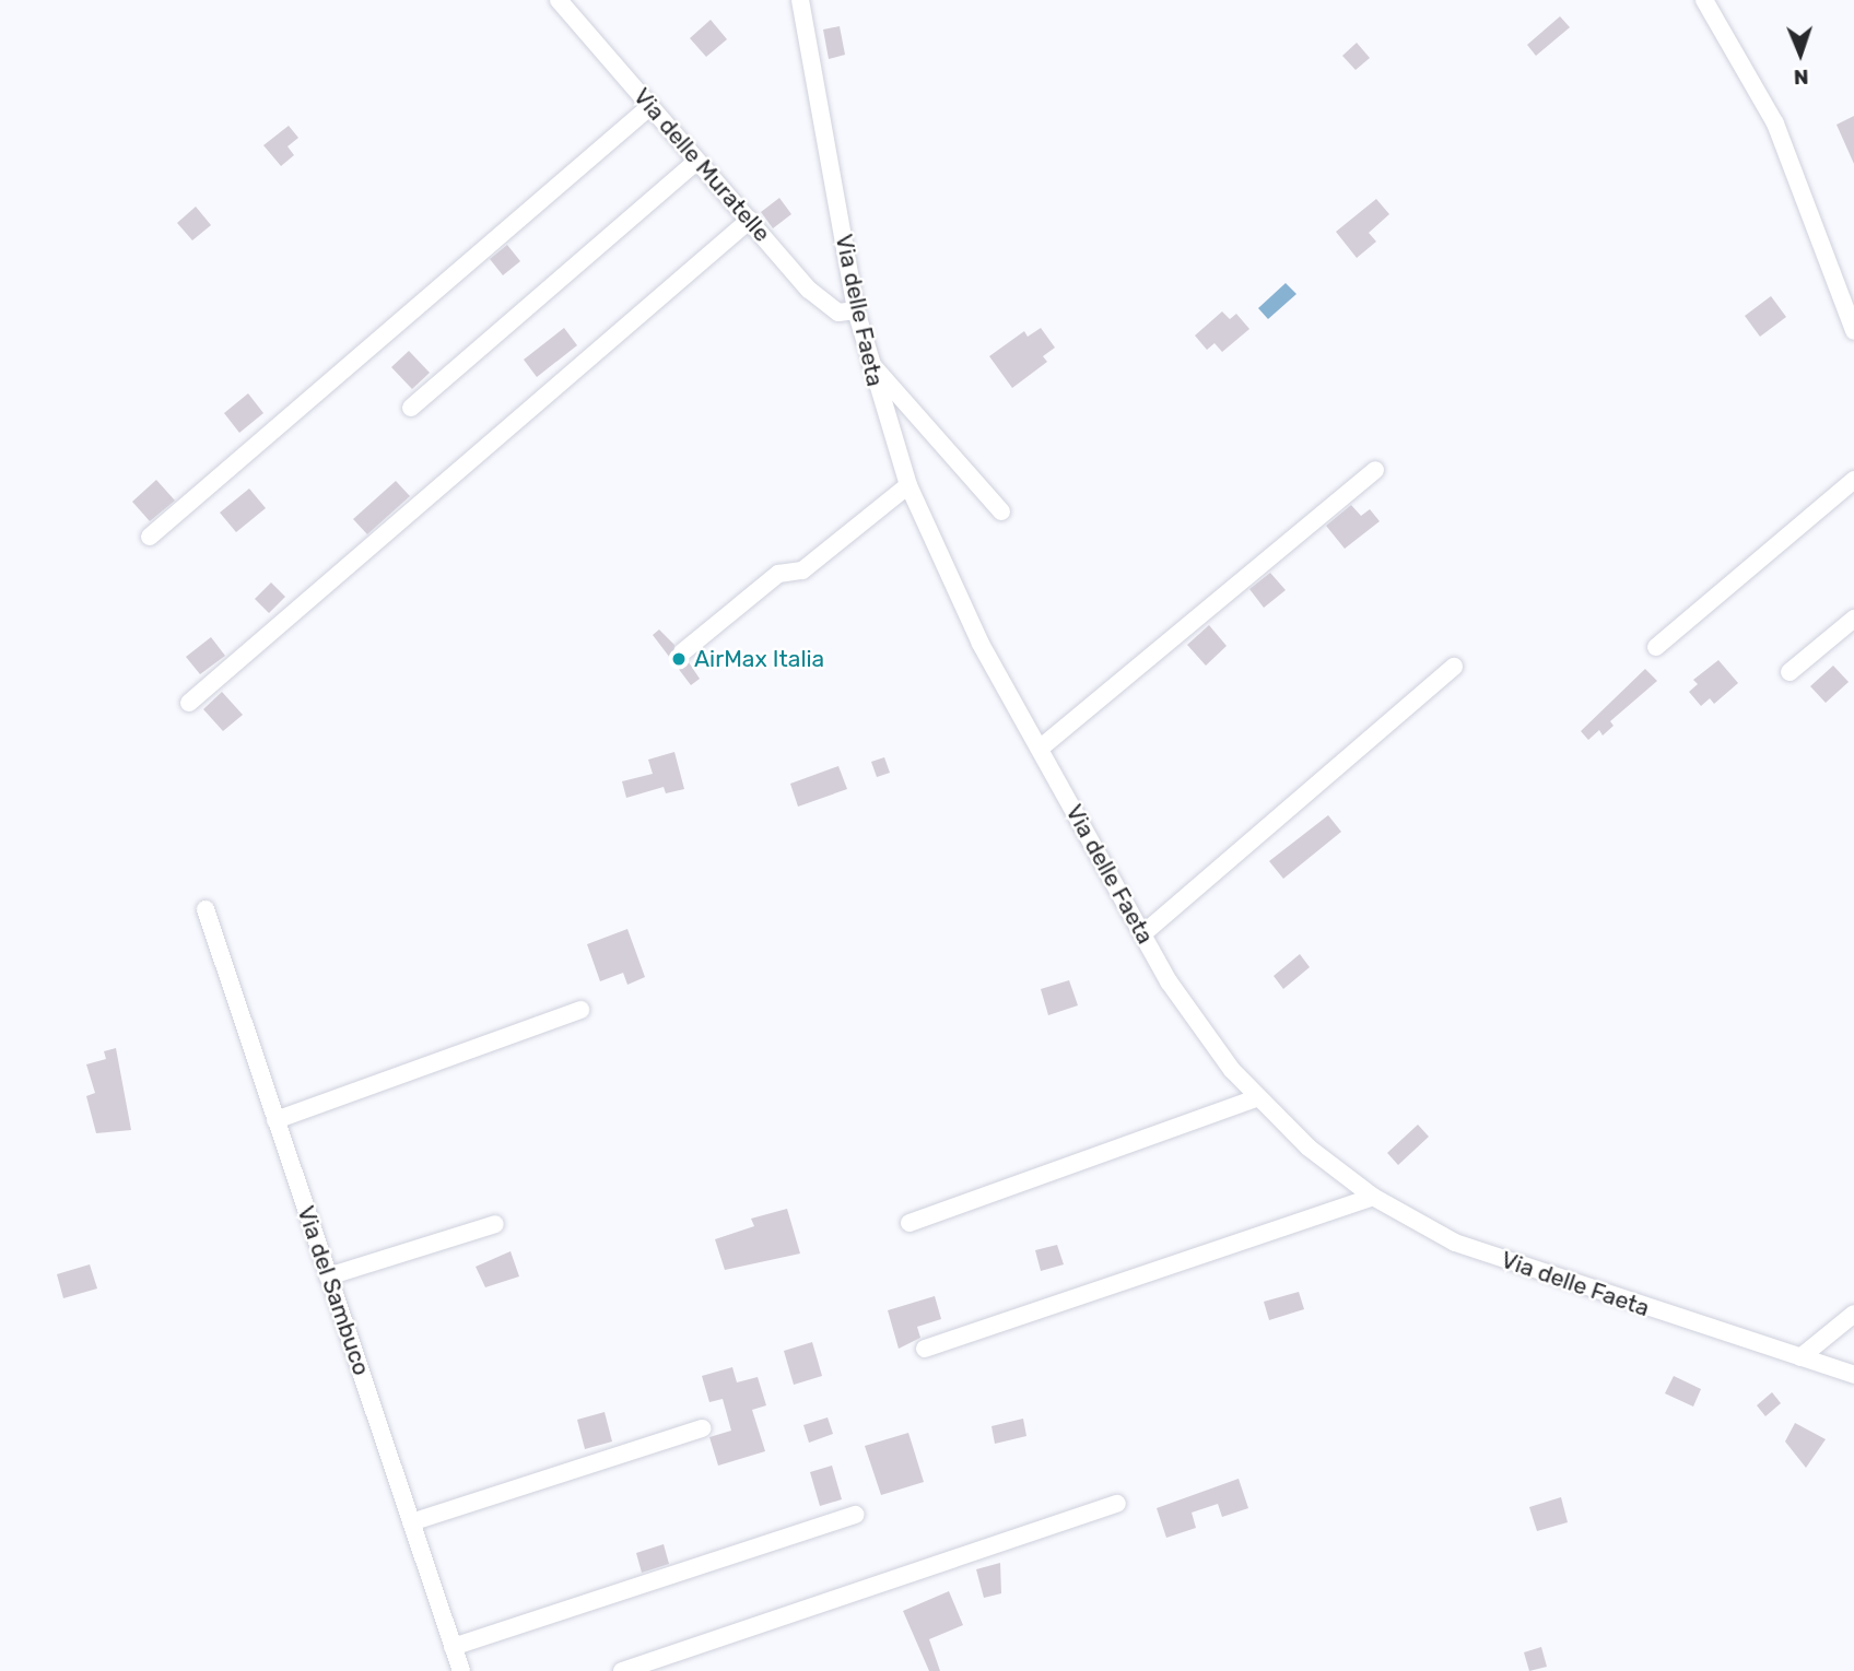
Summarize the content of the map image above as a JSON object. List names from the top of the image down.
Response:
{
  "streets": {
    "street": ["Via delle Muratelle", "Via delle Faeta", "Via del Sambuco"]
  },
  "crossings": [
    ["Via delle Muratelle", "Via delle Faeta"]
  ],
  "places": ["AirMax Italia"],
  "north": "bottom"
}
